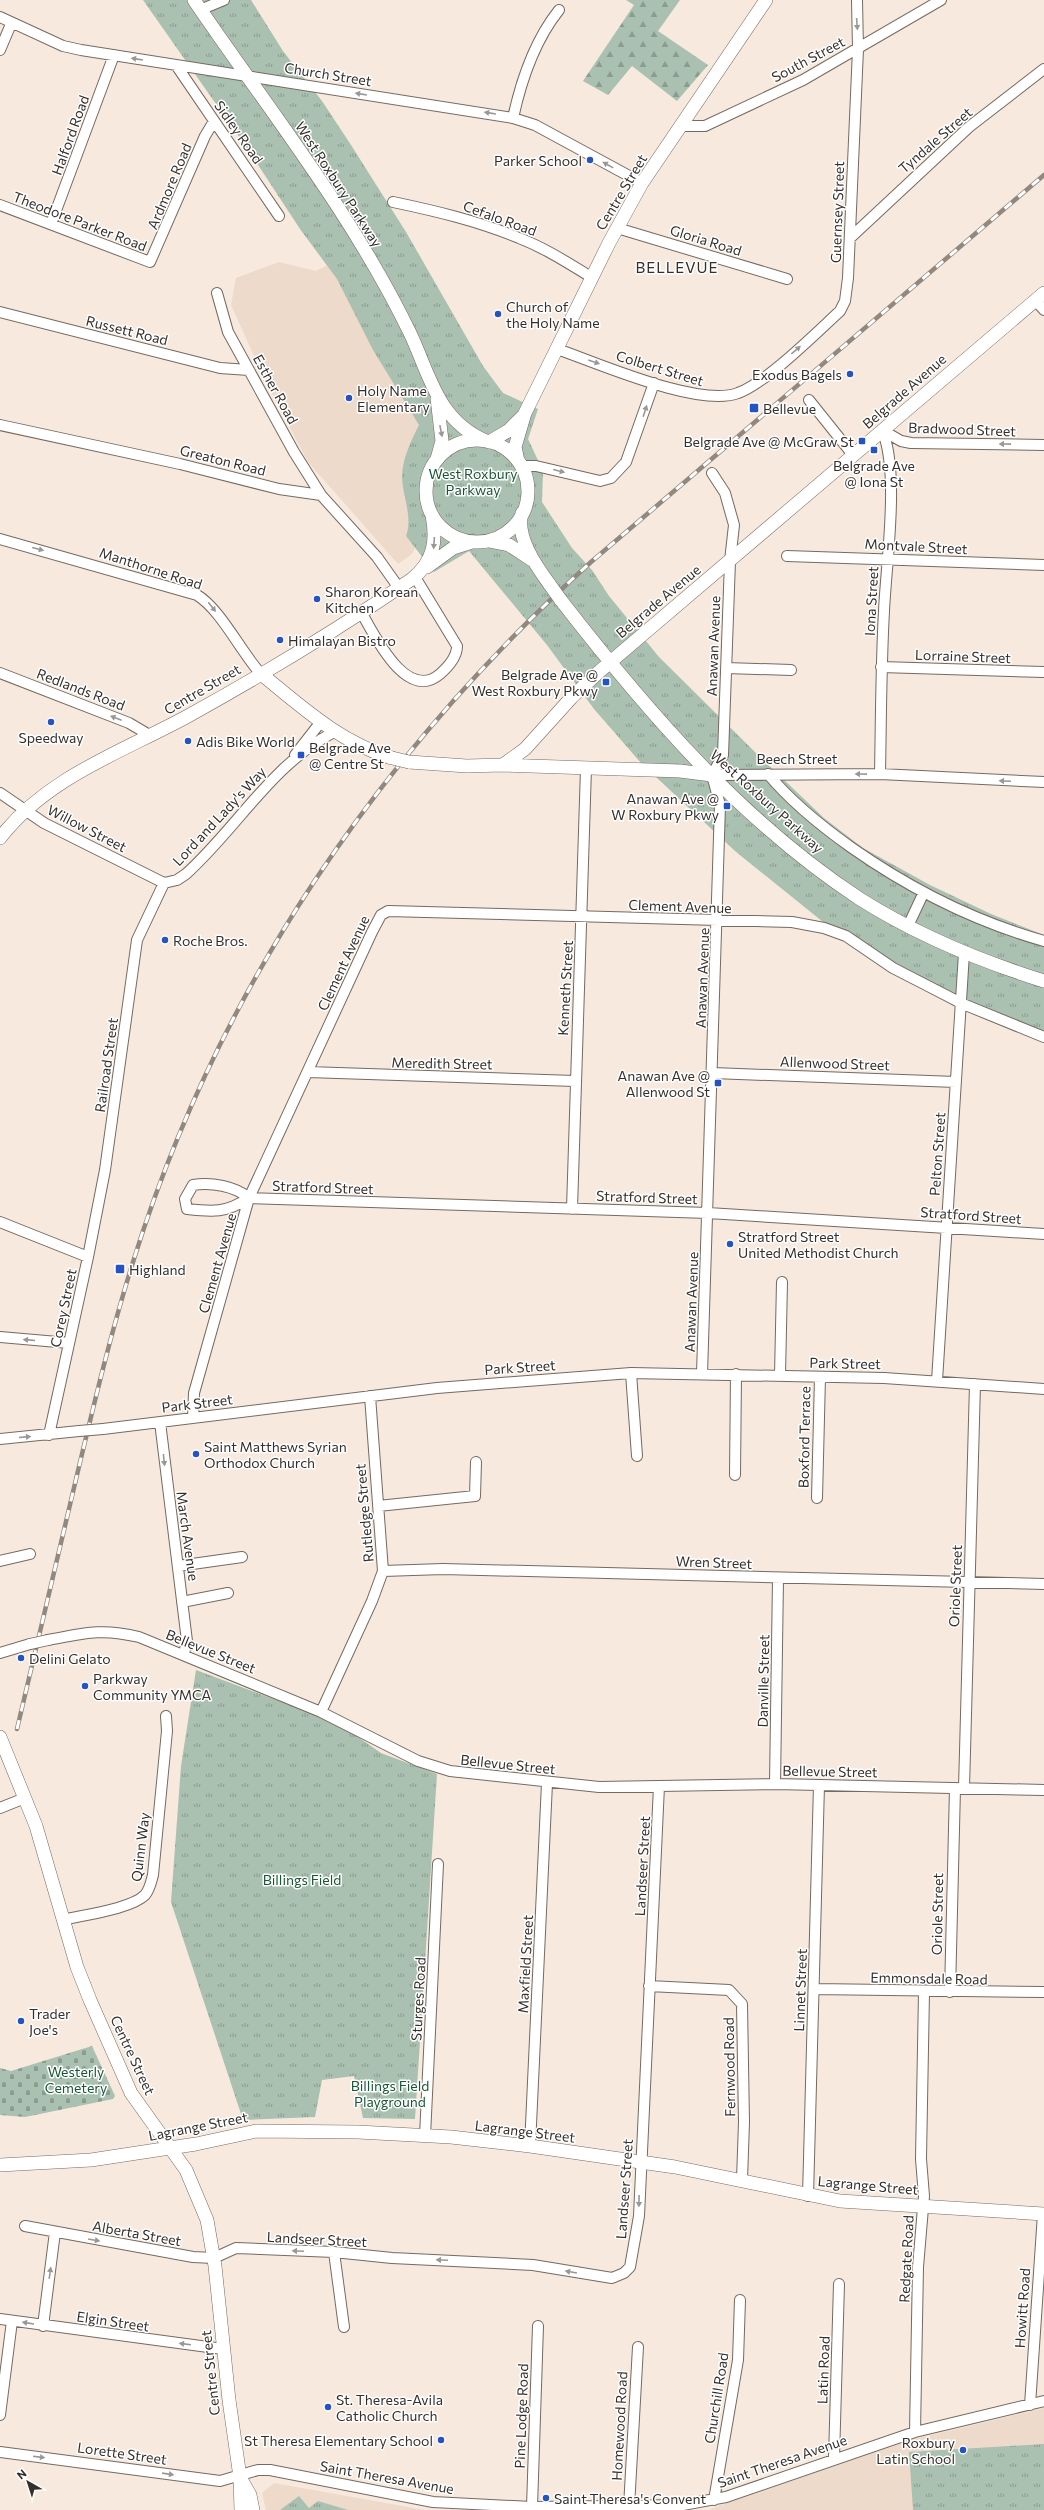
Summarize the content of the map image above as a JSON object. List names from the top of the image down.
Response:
{
  "streets": {
    "main road": [
      "West Roxbury Parkway",
      "Centre Street",
      "Belgrade Avenue",
      "Beech Street",
      "Lagrange Street"
    ],
    "street": [
      "South Street",
      "Church Street",
      "Sidley Road",
      "Halford Road",
      "Tyndale Street",
      "Ardmore Road",
      "Guernsey Street",
      "Cefalo Road",
      "Theodore Parker Road",
      "Gloria Road",
      "Russett Road",
      "Colbert Street",
      "Esther Road",
      "Bradwood Street",
      "Greaton Road",
      "Montvale Street",
      "Manthorne Road",
      "Iona Street",
      "Anawan Avenue",
      "Lorraine Street",
      "Redlands Road",
      "Lord and Lady's Way",
      "Willow Street",
      "Clement Avenue",
      "Kenneth Street",
      "Meredith Street",
      "Allenwood Street",
      "Railroad Street",
      "Pelton Street",
      "Stratford Street",
      "Corey Street",
      "Park Street",
      "Boxford Terrace",
      "Rutledge Street",
      "March Avenue",
      "Wren Street",
      "Oriole Street",
      "Bellevue Street",
      "Danville Street",
      "Quinn Way",
      "Landseer Street",
      "Maxfield Street",
      "Emmonsdale Road",
      "Linnet Street",
      "Sturges Road",
      "Fernwood Road",
      "Alberta Street",
      "Redgate Road",
      "Howitt Road",
      "Elgin Street",
      "Latin Road",
      "Churchill Road",
      "Pine Lodge Road",
      "Homewood Road",
      "Lorette Street",
      "Saint Theresa Avenue"
    ]
  },
  "crossings": [
    ["South Street", "Centre Street"],
    ["South Street", "Guernsey Street"],
    ["Church Street", "Sidley Road"],
    ["Church Street", "Halford Road"],
    ["Church Street", "West Roxbury Parkway"],
    ["Church Street", "Centre Street"],
    ["Sidley Road", "Ardmore Road"],
    ["Halford Road", "Theodore Parker Road"],
    ["Tyndale Street", "Guernsey Street"],
    ["West Roxbury Parkway", "Centre Street"],
    ["West Roxbury Parkway", "Belgrade Avenue"],
    ["West Roxbury Parkway", "Anawan Avenue"],
    ["West Roxbury Parkway", "Beech Street"],
    ["West Roxbury Parkway", "Pelton Street"],
    ["Ardmore Road", "Theodore Parker Road"],
    ["Centre Street", "Cefalo Road"],
    ["Centre Street", "Gloria Road"],
    ["Centre Street", "Colbert Street"],
    ["Centre Street", "Manthorne Road"],
    ["Centre Street", "Redlands Road"],
    ["Centre Street", "Willow Street"],
    ["Centre Street", "Quinn Way"],
    ["Centre Street", "Landseer Street"],
    ["Centre Street", "Lagrange Street"],
    ["Centre Street", "Alberta Street"],
    ["Centre Street", "Elgin Street"],
    ["Centre Street", "Lorette Street"],
    ["Centre Street", "Saint Theresa Avenue"],
    ["Guernsey Street", "Colbert Street"],
    ["Russett Road", "Esther Road"],
    ["Esther Road", "Greaton Road"],
    ["Belgrade Avenue", "Bradwood Street"],
    ["Belgrade Avenue", "Iona Street"],
    ["Belgrade Avenue", "Anawan Avenue"],
    ["Belgrade Avenue", "Beech Street"],
    ["Bradwood Street", "Iona Street"],
    ["Montvale Street", "Iona Street"],
    ["Iona Street", "Lorraine Street"],
    ["Iona Street", "Beech Street"],
    ["Anawan Avenue", "Beech Street"],
    ["Anawan Avenue", "Clement Avenue"],
    ["Anawan Avenue", "Allenwood Street"],
    ["Anawan Avenue", "Stratford Street"],
    ["Anawan Avenue", "Park Street"],
    ["Beech Street", "Kenneth Street"],
    ["Lord and Lady's Way", "Willow Street"],
    ["Lord and Lady's Way", "Railroad Street"],
    ["Willow Street", "Railroad Street"],
    ["Clement Avenue", "Kenneth Street"],
    ["Clement Avenue", "Meredith Street"],
    ["Clement Avenue", "Pelton Street"],
    ["Clement Avenue", "Stratford Street"],
    ["Clement Avenue", "Park Street"],
    ["Kenneth Street", "Meredith Street"],
    ["Kenneth Street", "Stratford Street"],
    ["Allenwood Street", "Pelton Street"],
    ["Railroad Street", "Corey Street"],
    ["Pelton Street", "Stratford Street"],
    ["Pelton Street", "Park Street"],
    ["Corey Street", "Park Street"],
    ["Park Street", "Boxford Terrace"],
    ["Park Street", "Rutledge Street"],
    ["Park Street", "March Avenue"],
    ["Park Street", "Oriole Street"],
    ["Rutledge Street", "Wren Street"],
    ["Rutledge Street", "Bellevue Street"],
    ["March Avenue", "Bellevue Street"],
    ["Wren Street", "Oriole Street"],
    ["Wren Street", "Danville Street"],
    ["Oriole Street", "Bellevue Street"],
    ["Oriole Street", "Emmonsdale Road"],
    ["Bellevue Street", "Danville Street"],
    ["Bellevue Street", "Landseer Street"],
    ["Bellevue Street", "Maxfield Street"],
    ["Bellevue Street", "Linnet Street"],
    ["Landseer Street", "Fernwood Road"],
    ["Landseer Street", "Lagrange Street"],
    ["Landseer Street", "Alberta Street"],
    ["Maxfield Street", "Lagrange Street"],
    ["Emmonsdale Road", "Linnet Street"],
    ["Emmonsdale Road", "Redgate Road"],
    ["Linnet Street", "Lagrange Street"],
    ["Sturges Road", "Lagrange Street"],
    ["Fernwood Road", "Lagrange Street"],
    ["Lagrange Street", "Redgate Road"],
    ["Lagrange Street", "Howitt Road"],
    ["Redgate Road", "Saint Theresa Avenue"],
    ["Howitt Road", "Saint Theresa Avenue"],
    ["Latin Road", "Saint Theresa Avenue"],
    ["Churchill Road", "Saint Theresa Avenue"],
    ["Pine Lodge Road", "Saint Theresa Avenue"],
    ["Homewood Road", "Saint Theresa Avenue"],
    ["Lorette Street", "Saint Theresa Avenue"]
  ],
  "one_way": [
    "Church Street",
    "Colbert Street",
    "Bradwood Street",
    "Manthorne Road",
    "Redlands Road",
    "Beech Street",
    "March Avenue",
    "Landseer Street",
    "Alberta Street",
    "Elgin Street",
    "Lorette Street"
  ],
  "districts": ["BELLEVUE"],
  "parks": [
    "West Roxbury Parkway",
    "Billings Field",
    "Westerly Cemetery",
    "Billings Field Playground"
  ],
  "places": {
    "other": [
      "Parker School",
      "Church of the Holy Name",
      "Exodus Bagels",
      "Holy Name Elementary",
      "Sharon Korean Kitchen",
      "Himalayan Bistro",
      "Speedway",
      "Adis Bike World",
      "Roche Bros.",
      "Stratford Street United Methodist Church",
      "Saint Matthews Syrian Orthodox Church",
      "Delini Gelato",
      "Parkway Community YMCA",
      "Trader Joe's",
      "St. Theresa-Avila Catholic Church",
      "St Theresa Elementary School",
      "Roxbury Latin School",
      "Saint Theresa's Convent"
    ],
    "transit": [
      "Bellevue",
      "Belgrade Ave @ McGraw St",
      "Belgrade Ave @ Iona St",
      "Belgrade Ave @ West Roxbury Pkwy",
      "Belgrade Ave @ Centre St",
      "Anawan Ave @ W Roxbury Pkwy",
      "Anawan Ave @ Allenwood St",
      "Highland"
    ]
  },
  "north": "top left"
}
